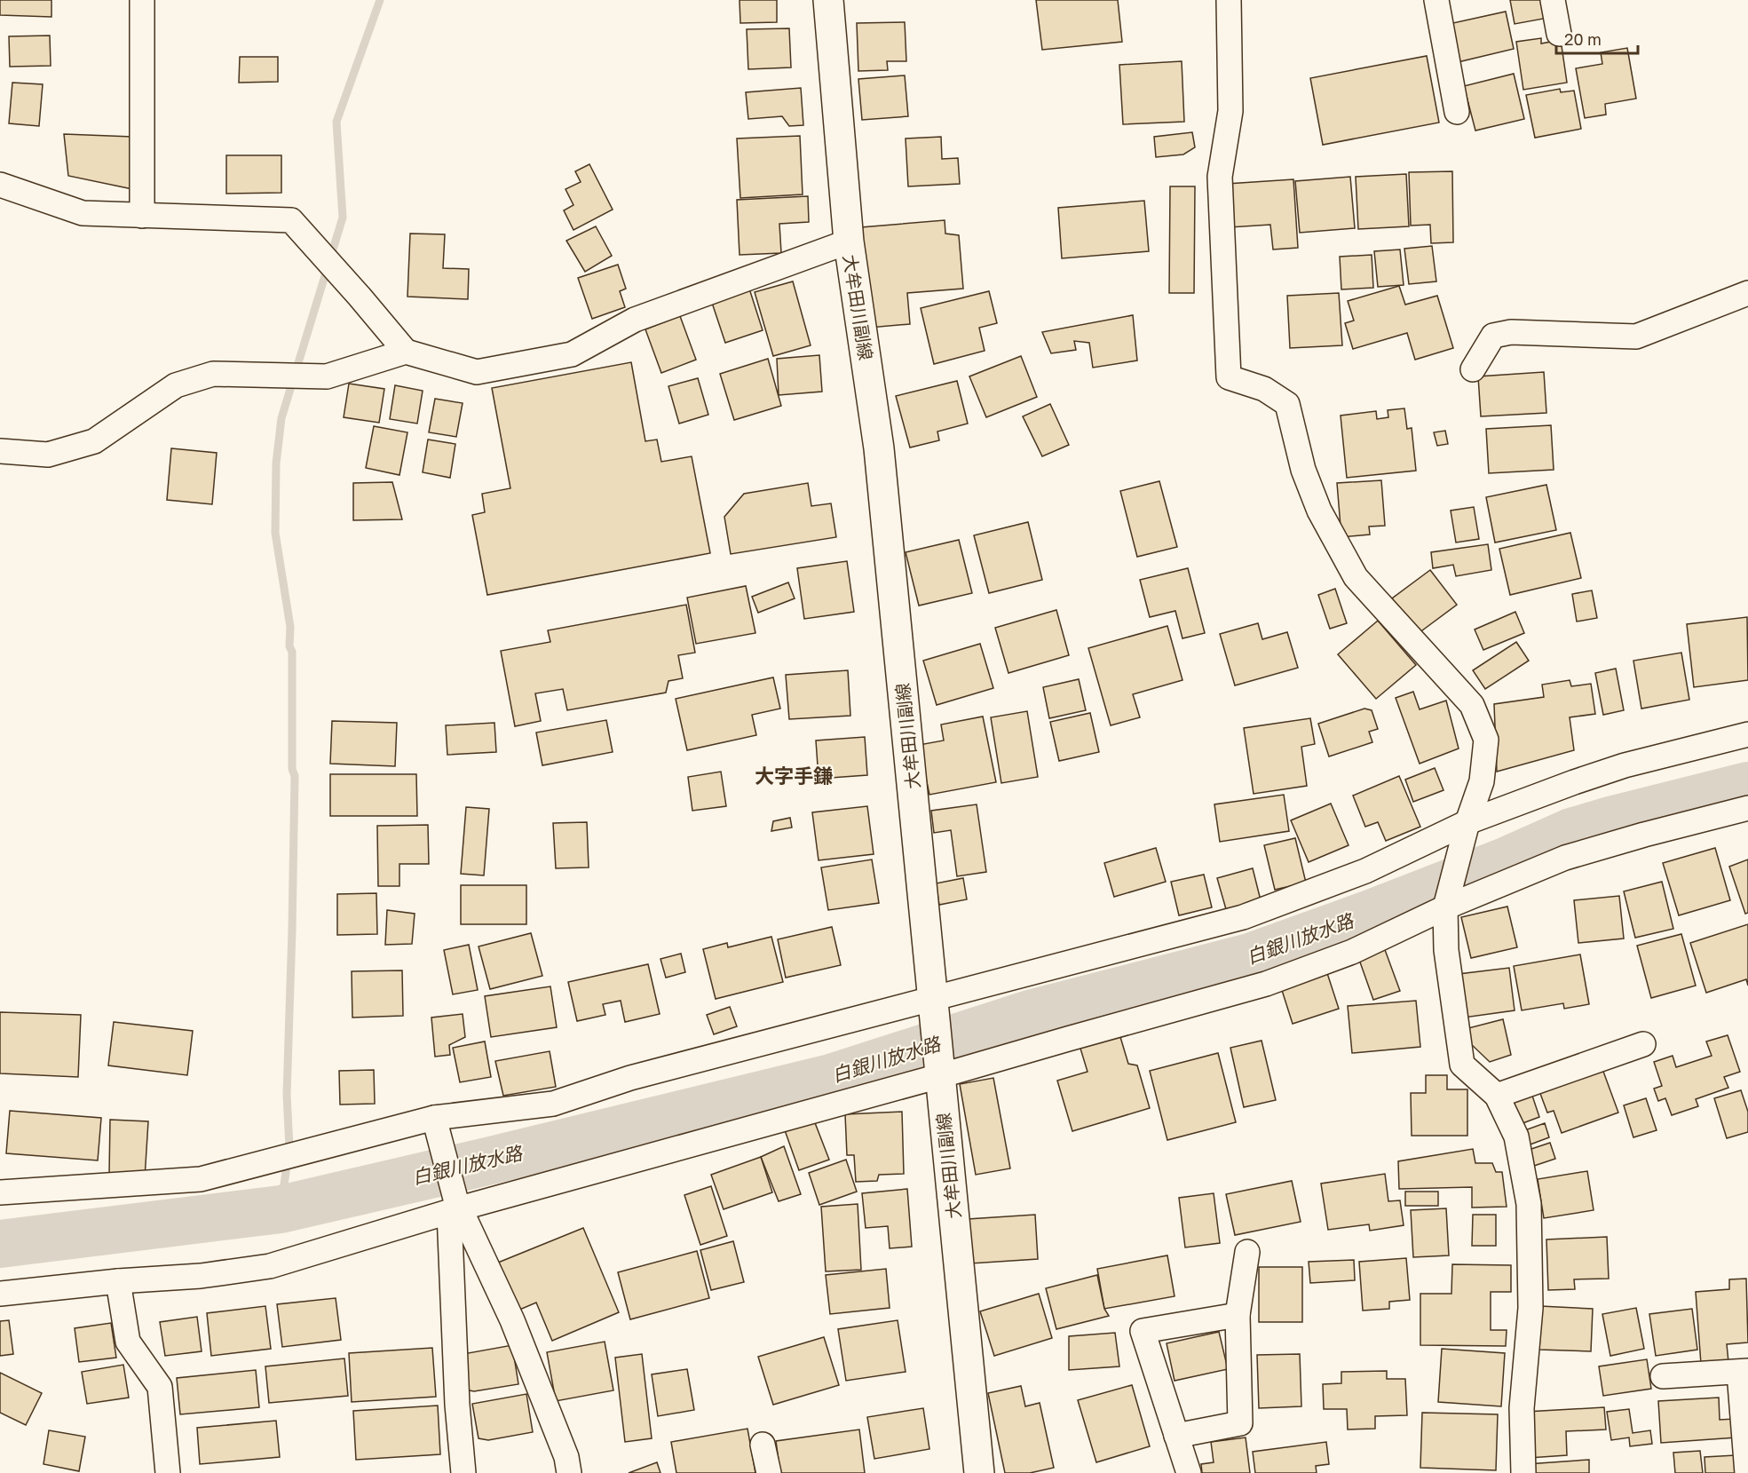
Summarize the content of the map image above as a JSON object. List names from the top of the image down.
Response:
{
  "streets": {
    "main road": ["大牟田川副線"]
  },
  "districts": ["大字手鎌"],
  "water": ["白銀川放水路"],
  "scale_bar": "20 m"
}
